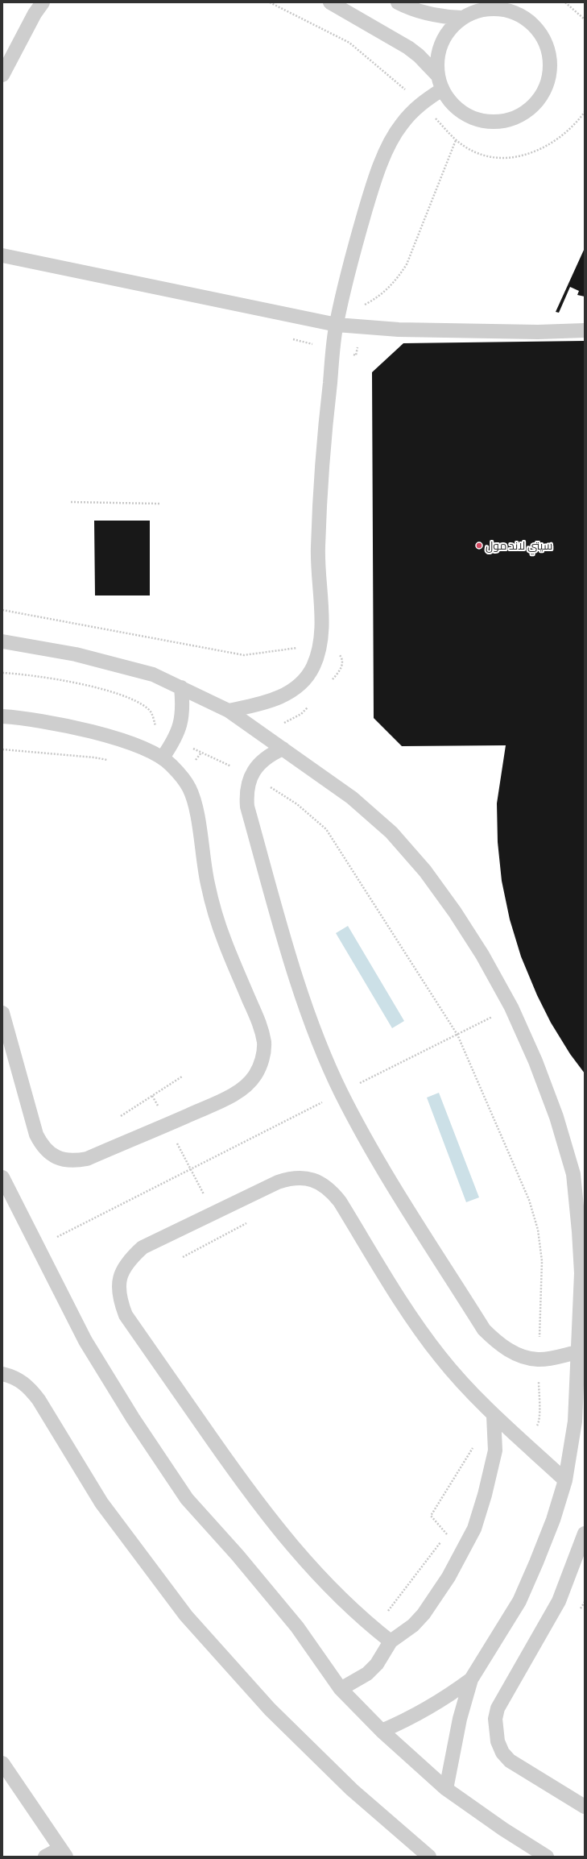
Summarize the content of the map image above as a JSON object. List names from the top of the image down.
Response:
{
  "places": ["سيتي لاند مول"]
}
